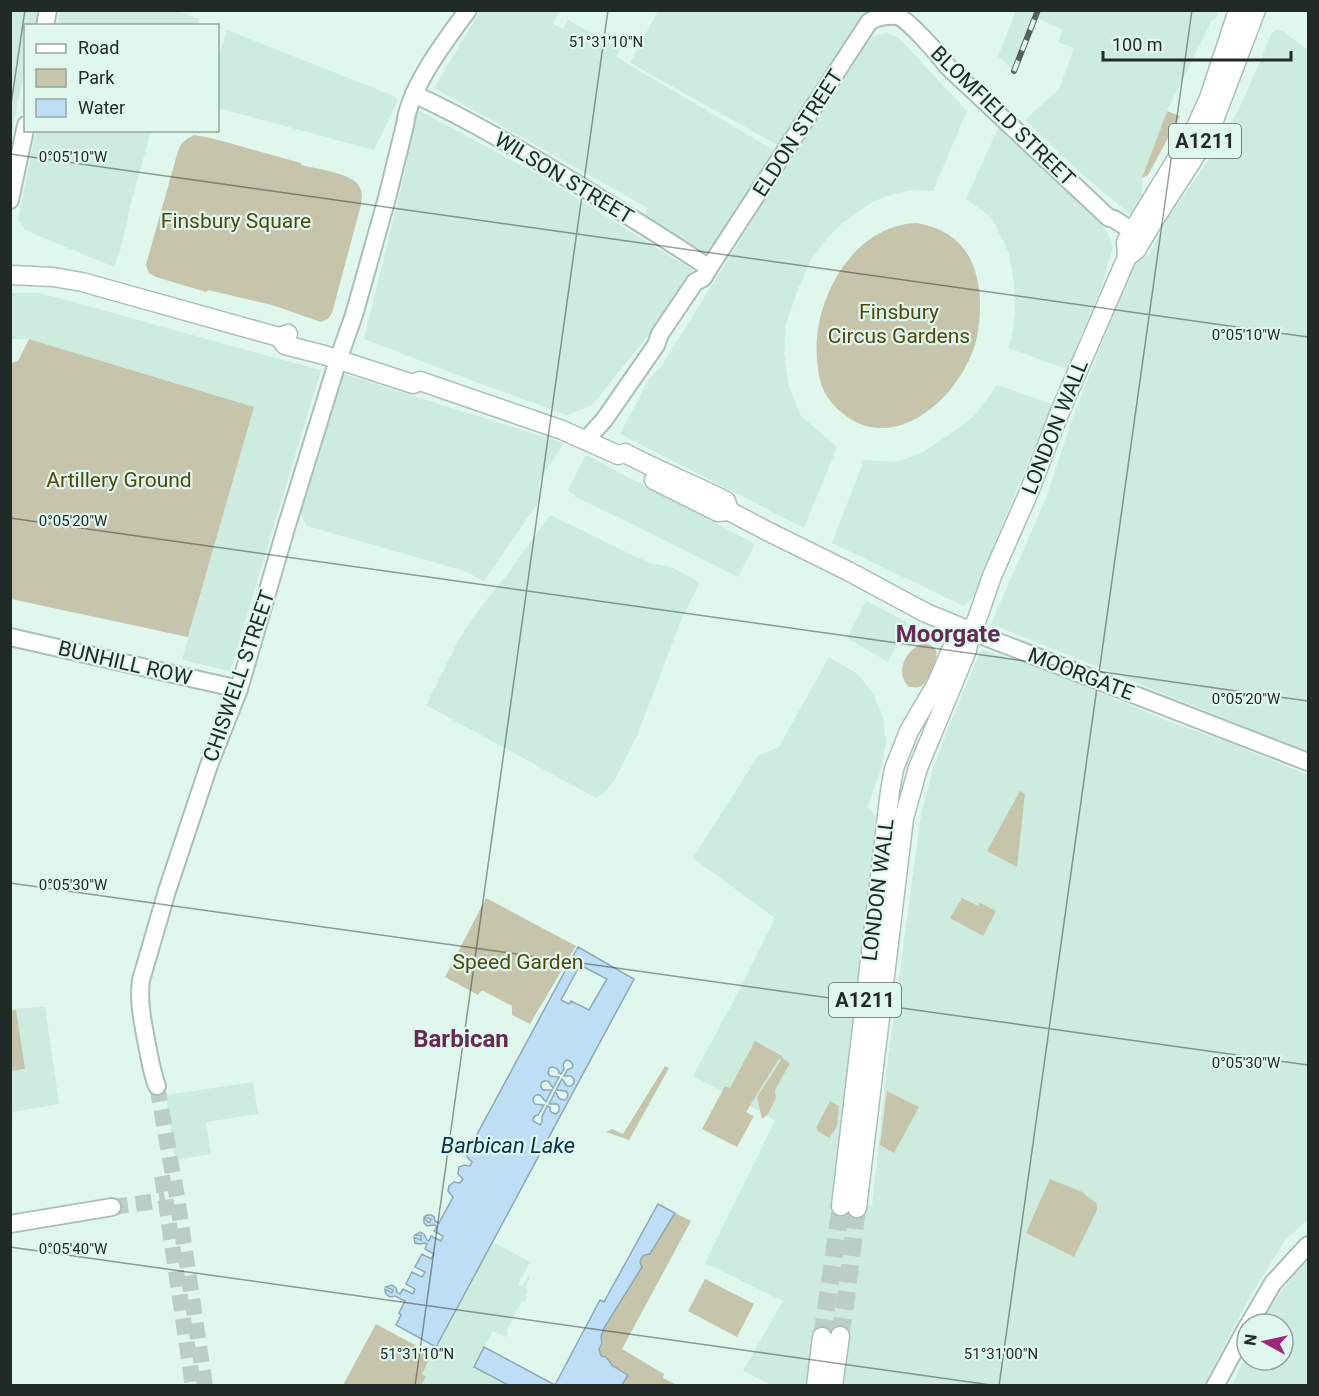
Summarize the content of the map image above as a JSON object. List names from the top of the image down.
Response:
{
  "streets": {
    "main road": ["A1211", "LONDON WALL", "MOORGATE"],
    "street": [
      "BLOMFIELD STREET",
      "ELDON STREET",
      "WILSON STREET",
      "BUNHILL ROW",
      "CHISWELL STREET"
    ]
  },
  "crossings": [
    ["BLOMFIELD STREET", "ELDON STREET"],
    ["BLOMFIELD STREET", "LONDON WALL"],
    ["ELDON STREET", "WILSON STREET"],
    ["ELDON STREET", "MOORGATE"],
    ["LONDON WALL", "MOORGATE"],
    ["BUNHILL ROW", "CHISWELL STREET"],
    ["MOORGATE", "CHISWELL STREET"]
  ],
  "districts": ["Moorgate", "Barbican"],
  "water": ["Barbican Lake"],
  "parks": [
    "Finsbury Square",
    "Finsbury Circus Gardens",
    "Artillery Ground",
    "Speed Garden"
  ],
  "legend": ["Road", "Park", "Water"],
  "scale_bar": "100 m",
  "north": "left",
  "coordinates": [
    "51°31'10\"N",
    "0°05'10\"W",
    "0°05'20\"W",
    "0°05'30\"W",
    "0°05'40\"W",
    "51°31'00\"N"
  ]
}
